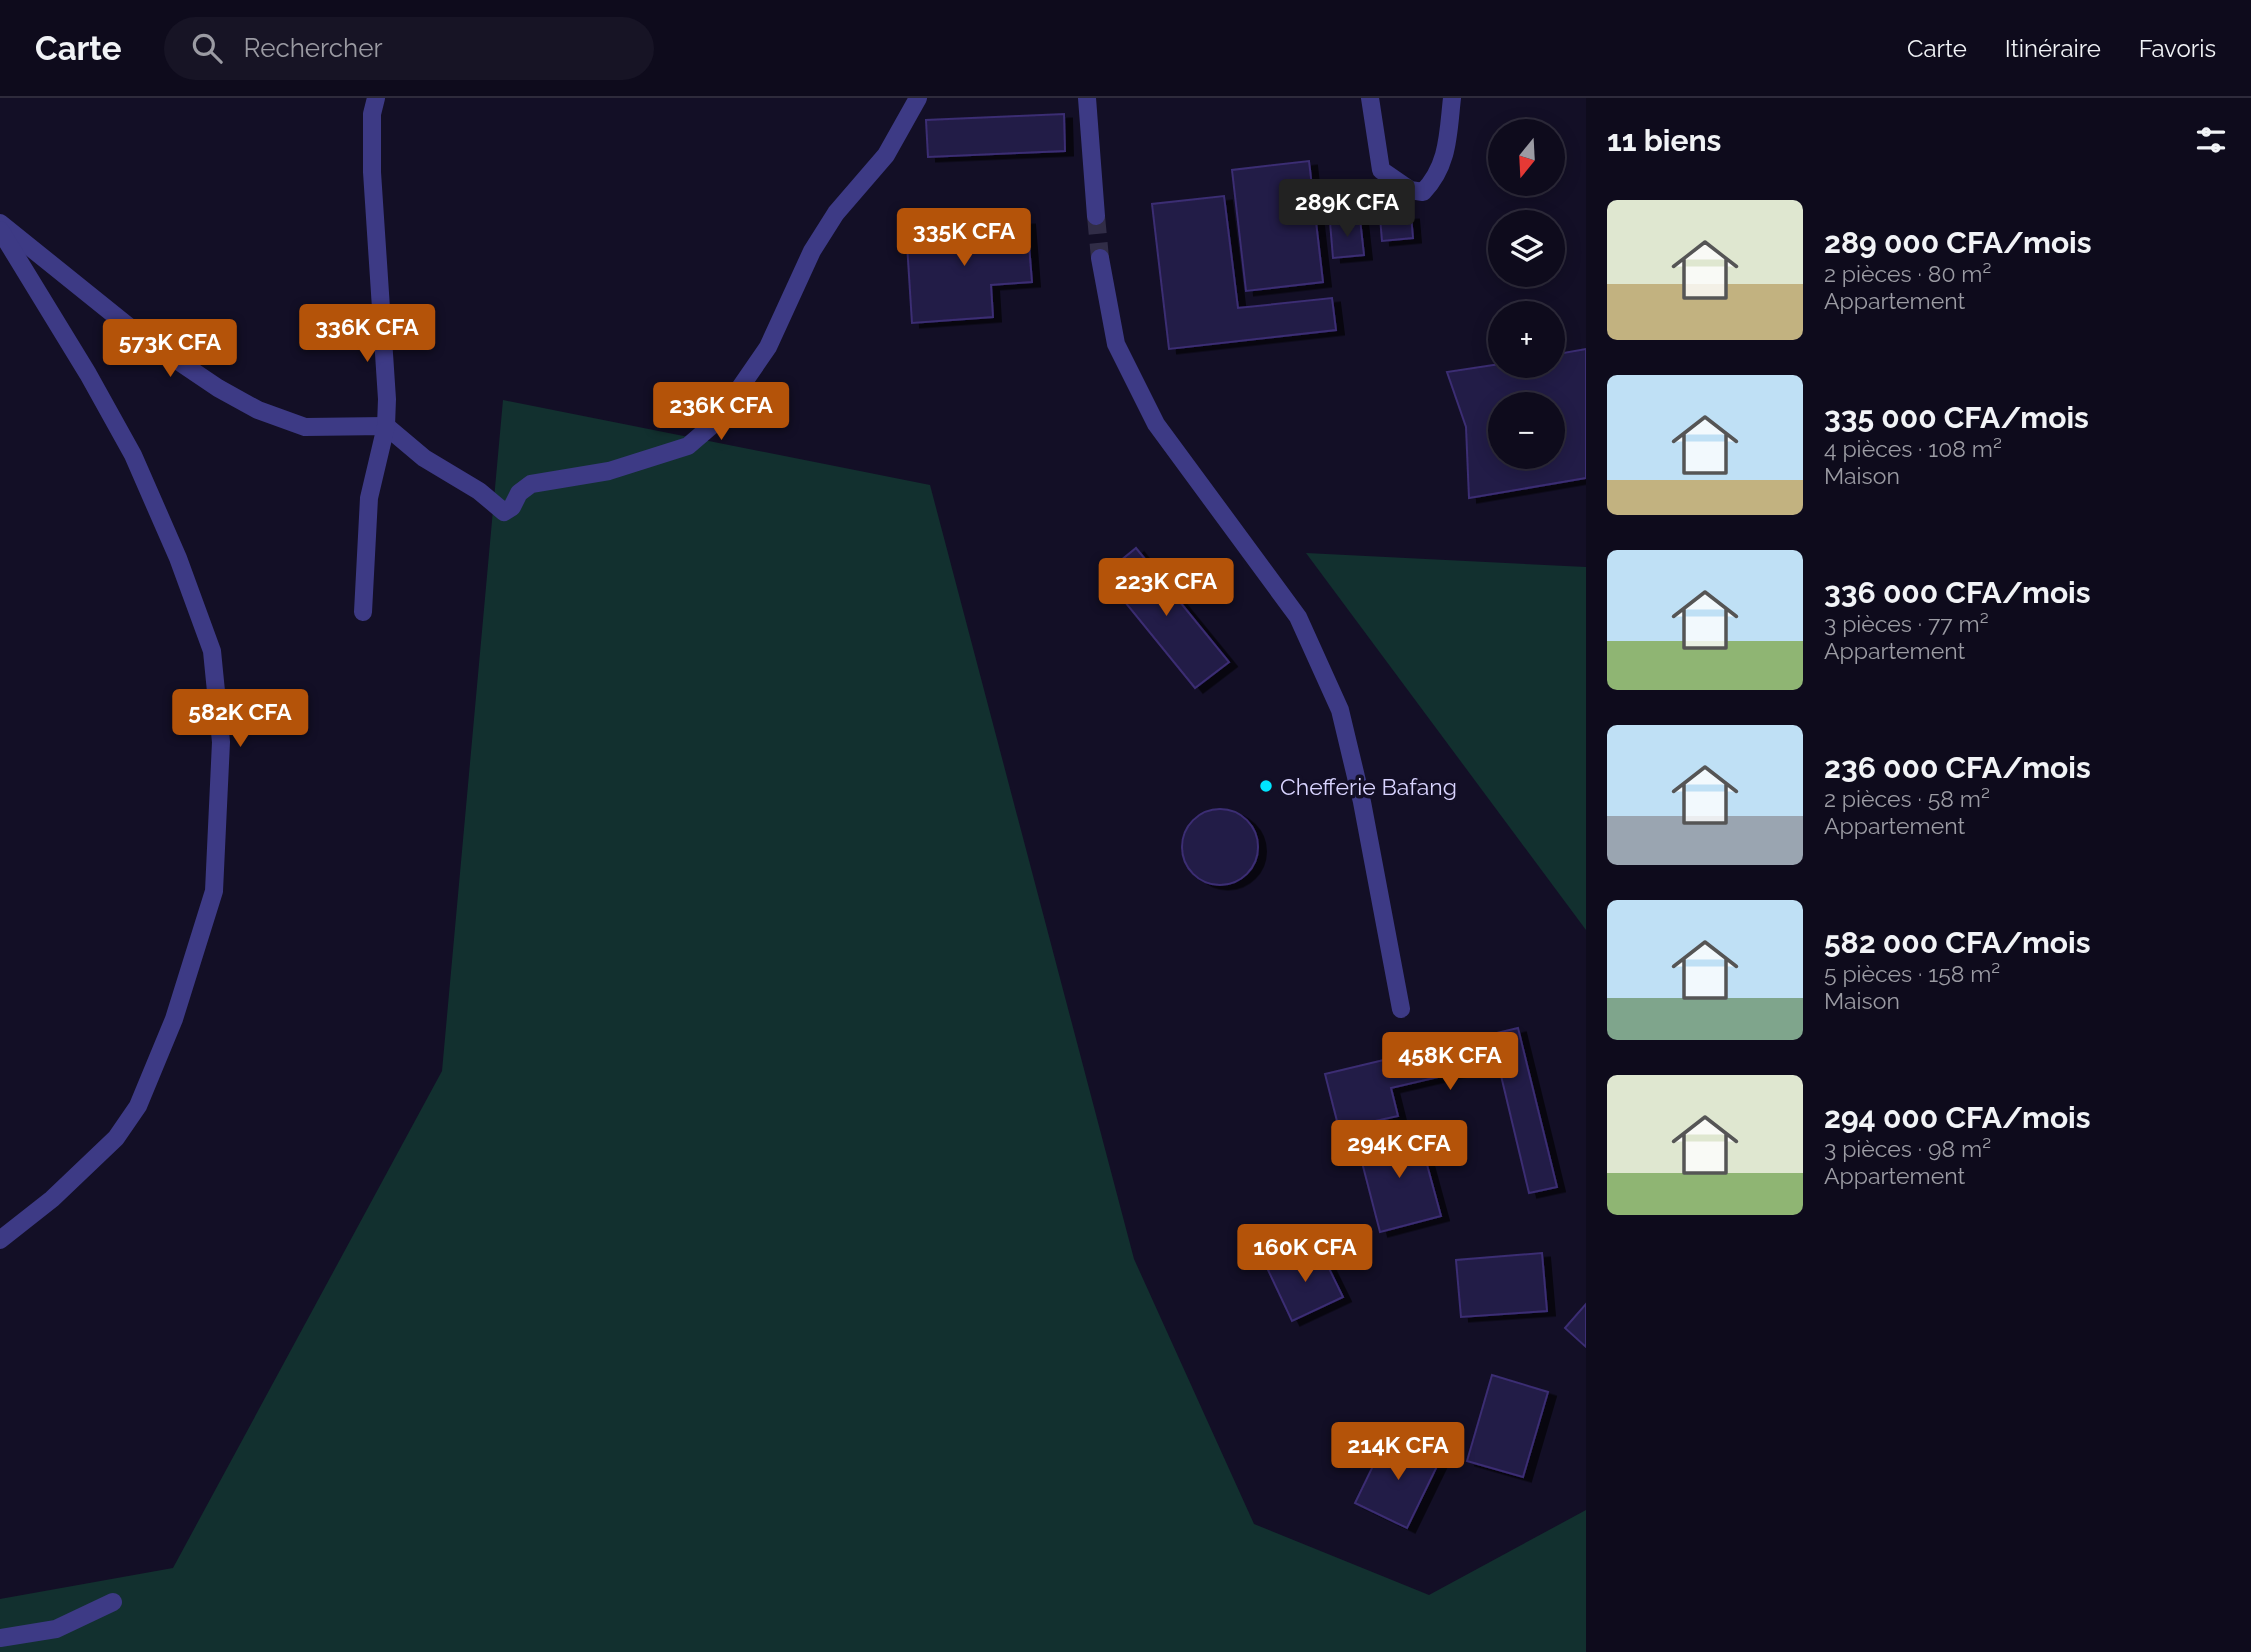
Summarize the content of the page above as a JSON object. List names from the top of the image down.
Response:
{
  "places": ["Chefferie Bafang"],
  "north": "bottom",
  "page": {
    "header": "Carte",
    "search": "Rechercher",
    "nav": ["Carte", "Itinéraire", "Favoris"],
    "heading": "11 biens",
    "map_buttons": ["+", "−"],
    "price": [
      "289K CFA",
      "335K CFA",
      "336K CFA",
      "573K CFA",
      "236K CFA",
      "223K CFA",
      "582K CFA",
      "458K CFA",
      "294K CFA",
      "160K CFA",
      "214K CFA"
    ],
    "list": [
      {
        "name": "289 000 CFA/mois",
        "note": "2 pièces · 80 m² · Appartement"
      },
      {
        "name": "335 000 CFA/mois",
        "note": "4 pièces · 108 m² · Maison"
      },
      {
        "name": "336 000 CFA/mois",
        "note": "3 pièces · 77 m² · Appartement"
      },
      {
        "name": "236 000 CFA/mois",
        "note": "2 pièces · 58 m² · Appartement"
      },
      {
        "name": "582 000 CFA/mois",
        "note": "5 pièces · 158 m² · Maison"
      },
      {
        "name": "294 000 CFA/mois",
        "note": "3 pièces · 98 m² · Appartement"
      }
    ]
  }
}
